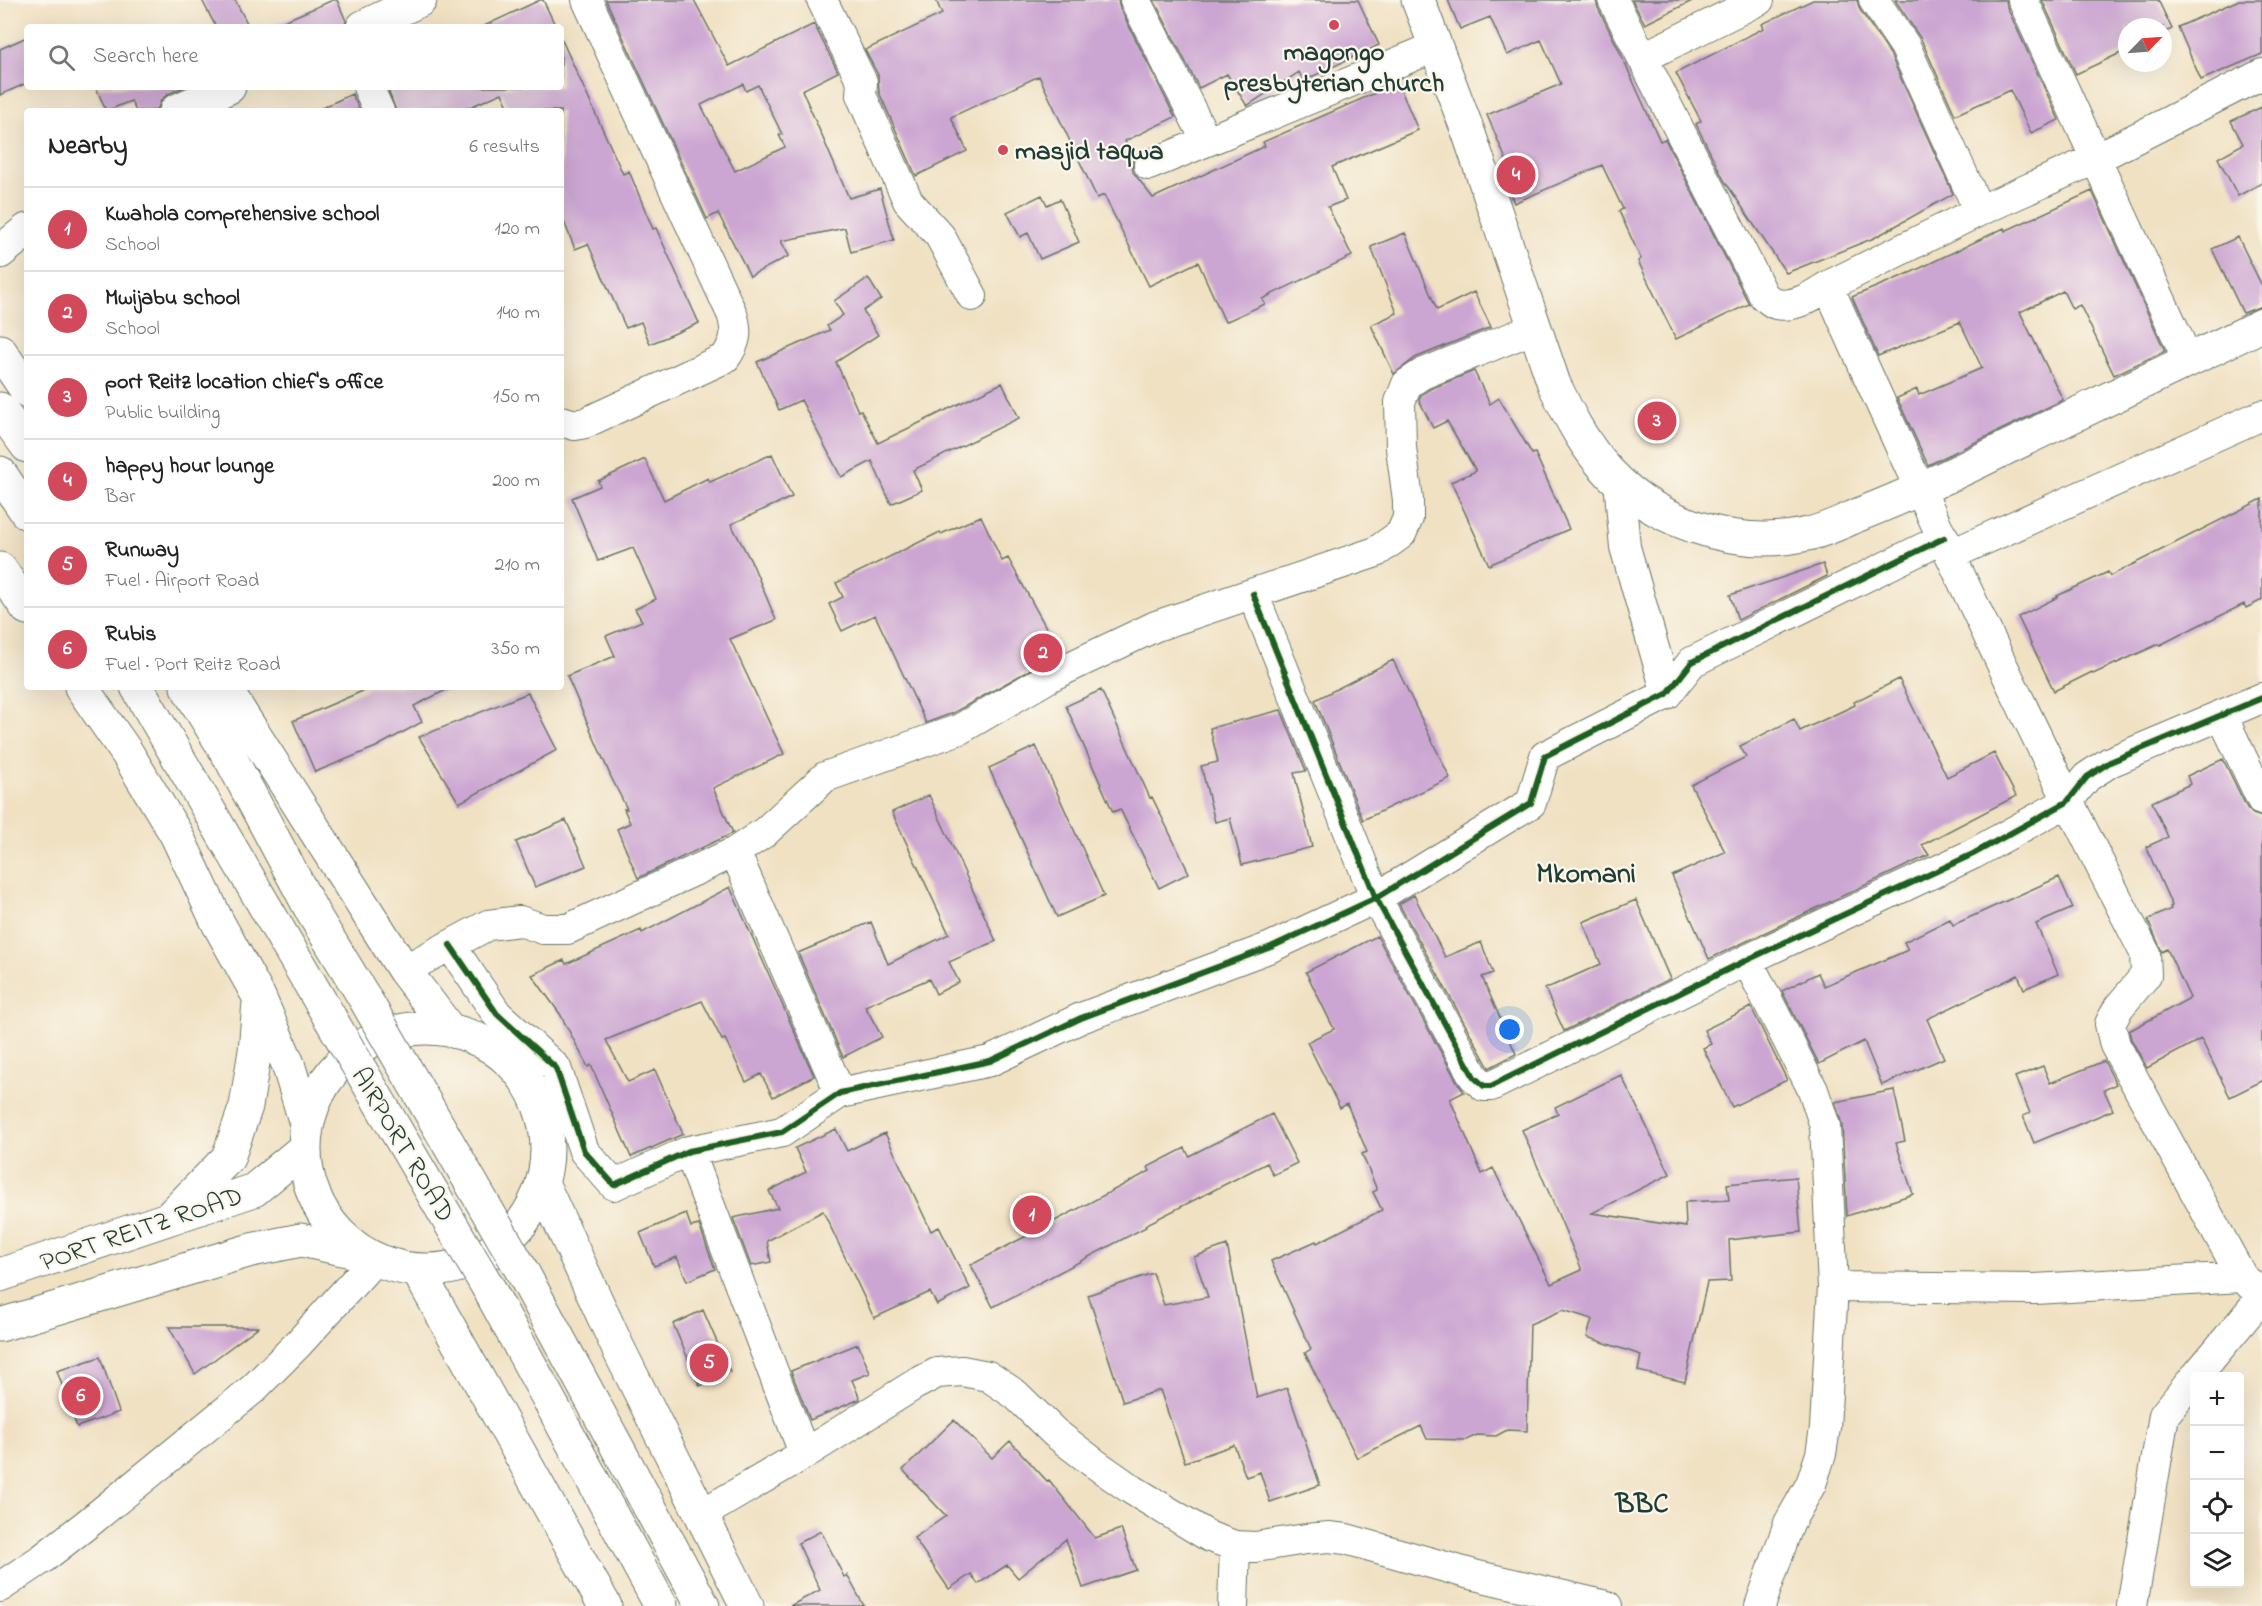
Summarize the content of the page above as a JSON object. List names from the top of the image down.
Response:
{
  "streets": {
    "main road": ["AIRPORT ROAD", "PORT REITZ ROAD"]
  },
  "districts": ["Mkomani", "BBC"],
  "places": ["magongo presbyterian church", "masjid taqwa"],
  "north": "top right",
  "page": {
    "search": "Search here",
    "heading": ["Nearby", "6 results"],
    "pins": [
      "4",
      "3",
      "2",
      "1",
      "5",
      "6"
    ],
    "list": [
      {
        "mark": "1",
        "name": "Kwahola comprehensive school",
        "note": "School",
        "value": "120 m"
      },
      {
        "mark": "2",
        "name": "Mwijabu school",
        "note": "School",
        "value": "140 m"
      },
      {
        "mark": "3",
        "name": "port Reitz location chief's office",
        "note": "Public building",
        "value": "150 m"
      },
      {
        "mark": "4",
        "name": "happy hour lounge",
        "note": "Bar",
        "value": "200 m"
      },
      {
        "mark": "5",
        "name": "Runway",
        "note": "Fuel · Airport Road",
        "value": "210 m"
      },
      {
        "mark": "6",
        "name": "Rubis",
        "note": "Fuel · Port Reitz Road",
        "value": "350 m"
      }
    ],
    "map_buttons": ["+", "−"]
  }
}
